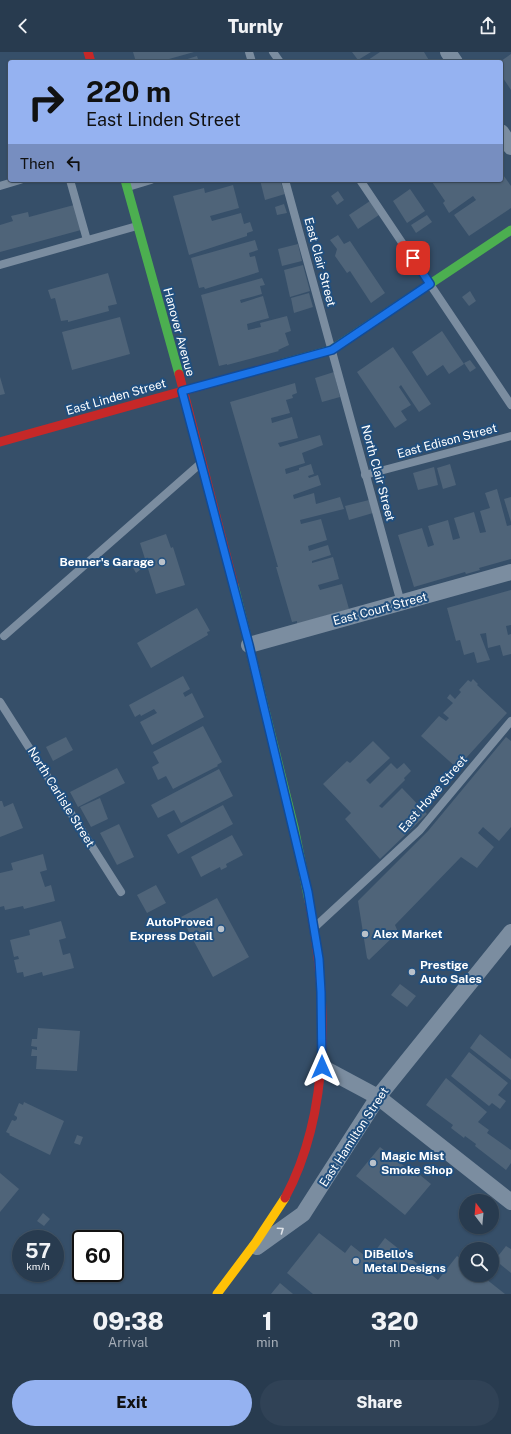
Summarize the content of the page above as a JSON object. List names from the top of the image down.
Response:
{
  "streets": {
    "main road": ["Hanover Avenue", "East Linden Street", "East Hamilton Street"],
    "street": ["East Court Street"],
    "lane": [
      "East Clair Street",
      "East Edison Street",
      "North Clair Street",
      "East Howe Street",
      "North Carlisle Street"
    ]
  },
  "crossings": [
    ["East Clair Street", "East Linden Street"],
    ["East Clair Street", "North Clair Street"],
    ["Hanover Avenue", "East Linden Street"],
    ["Hanover Avenue", "East Court Street"],
    ["Hanover Avenue", "East Howe Street"],
    ["Hanover Avenue", "East Hamilton Street"],
    ["East Linden Street", "North Clair Street"],
    ["East Edison Street", "North Clair Street"],
    ["North Clair Street", "East Court Street"]
  ],
  "one_way": ["East Hamilton Street"],
  "places": [
    "Benner's Garage",
    "AutoProved Express Detail",
    "Alex Market",
    "Prestige Auto Sales",
    "Magic Mist Smoke Shop",
    "DiBello's Metal Designs"
  ],
  "north": "top",
  "page": {
    "header": "Turnly",
    "turn": ["220 m", "East Linden Street"],
    "then": "Then",
    "speed": "57 km/h",
    "limit": "60",
    "eta": [
      "09:38",
      "Arrival",
      "1",
      "min",
      "320",
      "m"
    ],
    "buttons": ["Exit", "Share"]
  }
}
